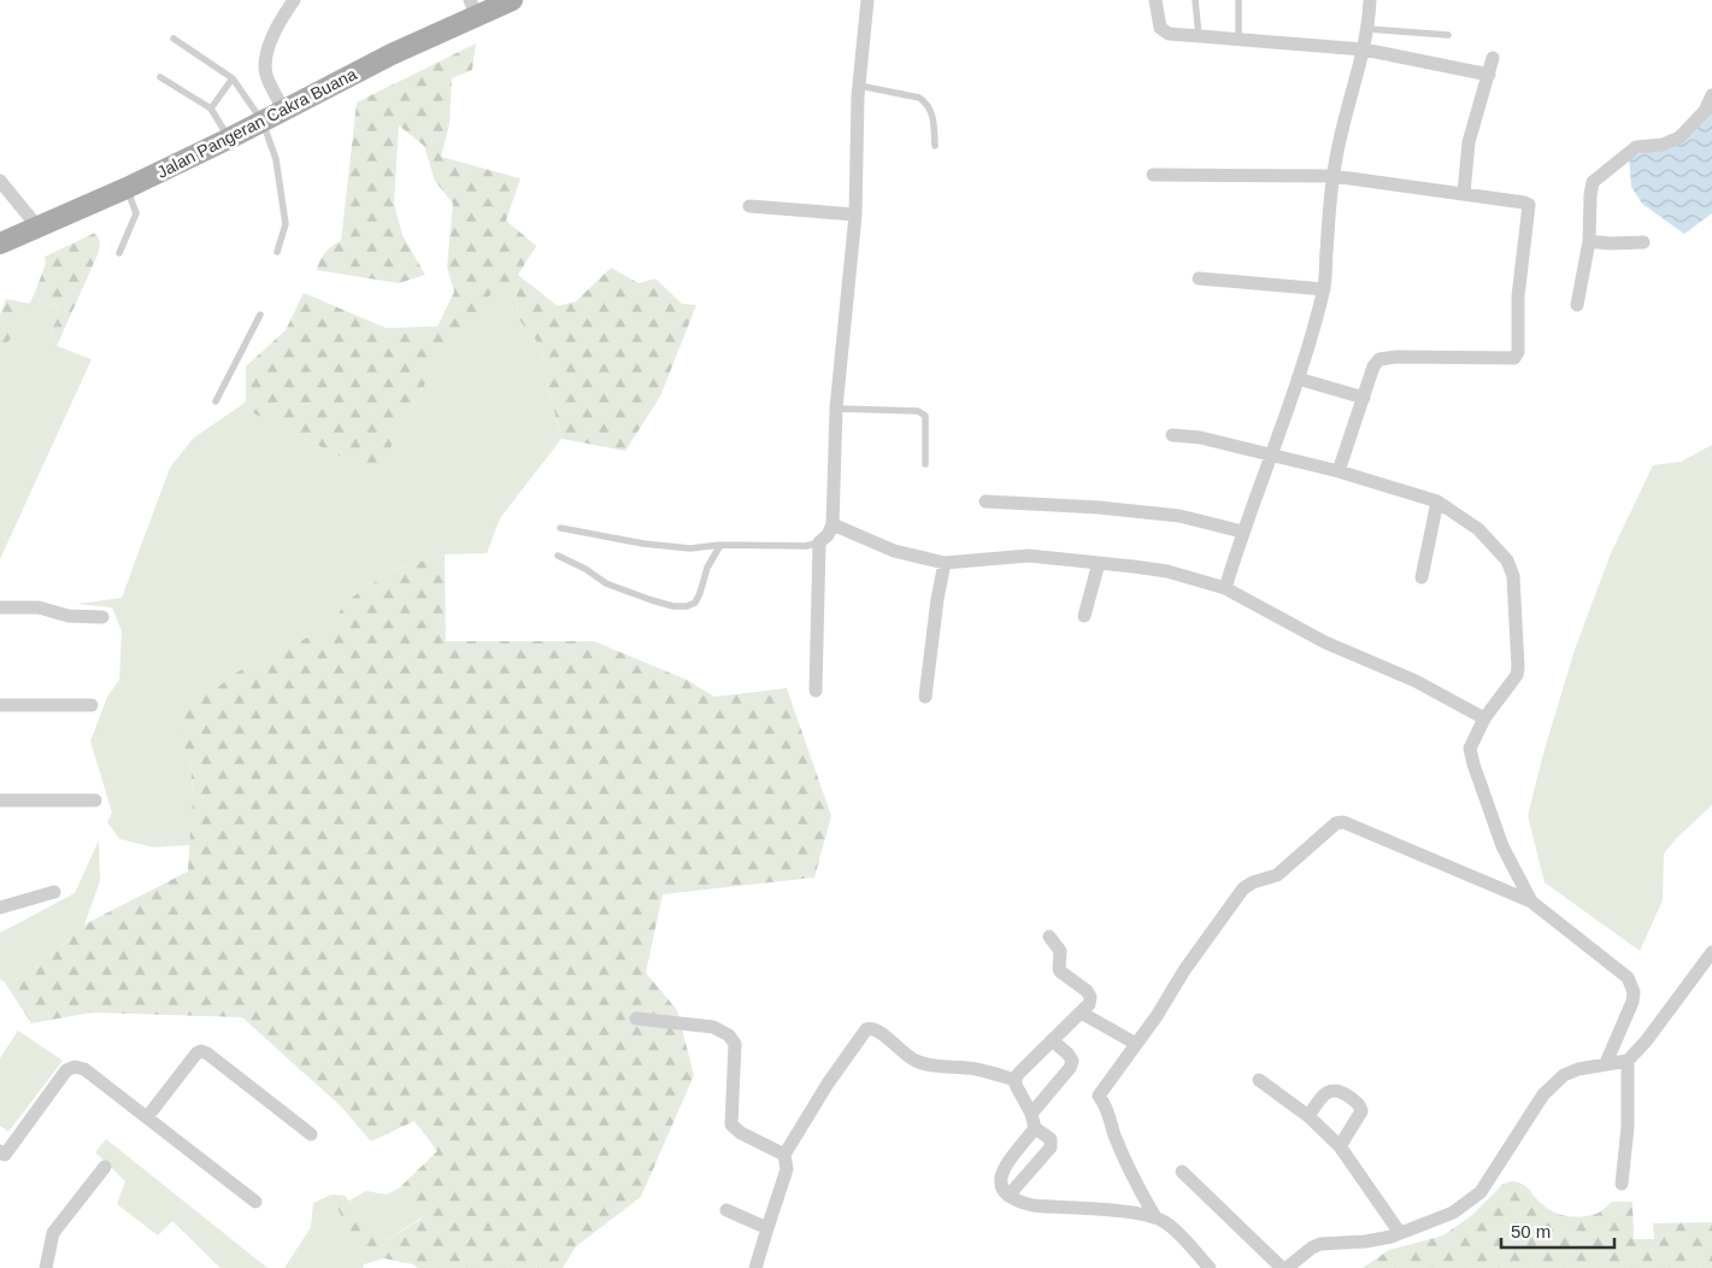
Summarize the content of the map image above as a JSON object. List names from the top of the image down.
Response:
{
  "streets": {
    "main road": ["Jalan Pangeran Cakra Buana"]
  },
  "scale_bar": "50 m"
}
